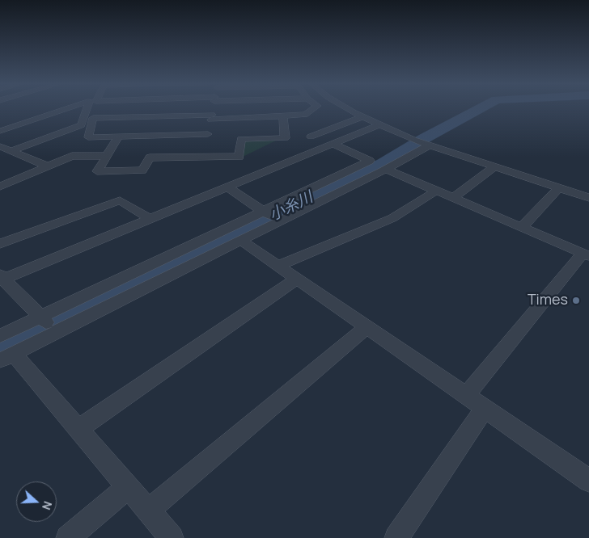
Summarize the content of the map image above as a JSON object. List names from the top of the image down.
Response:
{
  "water": ["小糸川"],
  "places": ["Times"],
  "north": "right"
}
